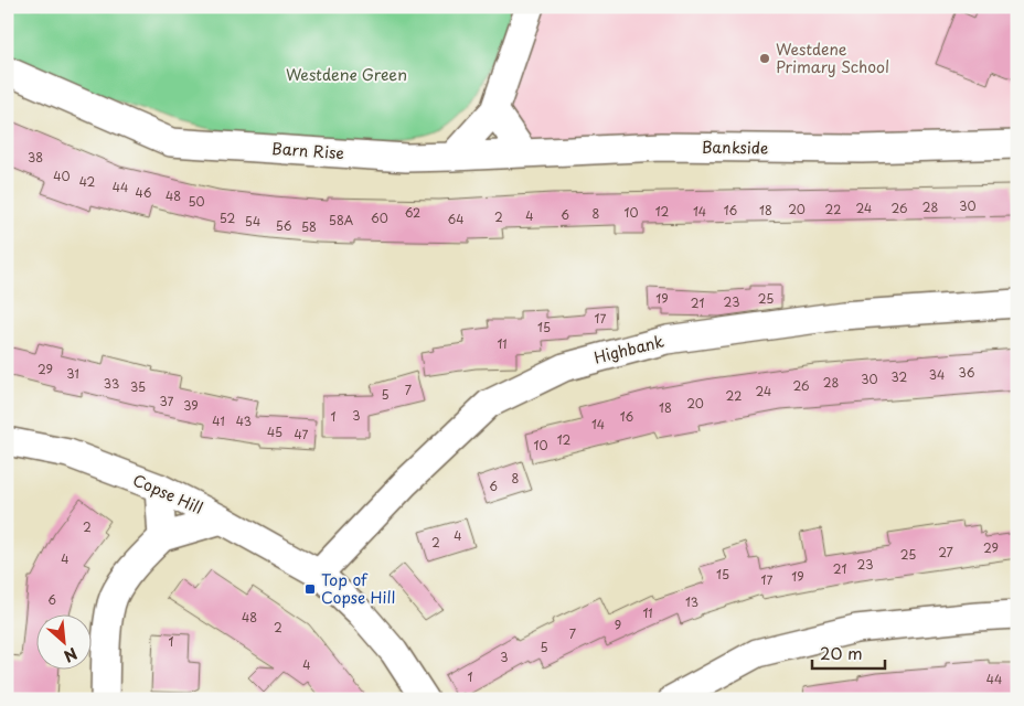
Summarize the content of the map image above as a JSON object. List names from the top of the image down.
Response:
{
  "streets": {
    "street": [
      "Bankside",
      "Barn Rise",
      "Highbank",
      "Copse Hill"
    ]
  },
  "crossings": [
    ["Bankside", "Barn Rise"],
    ["Highbank", "Copse Hill"]
  ],
  "parks": ["Westdene Green"],
  "places": {
    "other": ["Westdene Primary School"],
    "transit": ["Top of Copse Hill"]
  },
  "house_numbers": [
    "38",
    "40",
    "42",
    "44",
    "46",
    "48",
    "50",
    "30",
    "28",
    "24",
    "26",
    "20",
    "22",
    "16",
    "18",
    "12",
    "14",
    "62",
    "10",
    "8",
    "6",
    "4",
    "2",
    "52",
    "60",
    "64",
    "58A",
    "54",
    "56",
    "58",
    "19",
    "25",
    "23",
    "21",
    "17",
    "15",
    "11",
    "29",
    "36",
    "31",
    "34",
    "32",
    "30",
    "28",
    "33",
    "26",
    "35",
    "7",
    "24",
    "5",
    "22",
    "37",
    "20",
    "39",
    "18",
    "3",
    "1",
    "16",
    "41",
    "43",
    "14",
    "45",
    "47",
    "12",
    "10",
    "8",
    "6",
    "2",
    "4",
    "2",
    "29",
    "27",
    "25",
    "4",
    "23",
    "21",
    "15",
    "19",
    "17",
    "6",
    "13",
    "11",
    "48",
    "9",
    "2",
    "7",
    "1",
    "5",
    "3",
    "4",
    "1",
    "44"
  ],
  "scale_bar": "20 m",
  "north": "bottom right"
}
